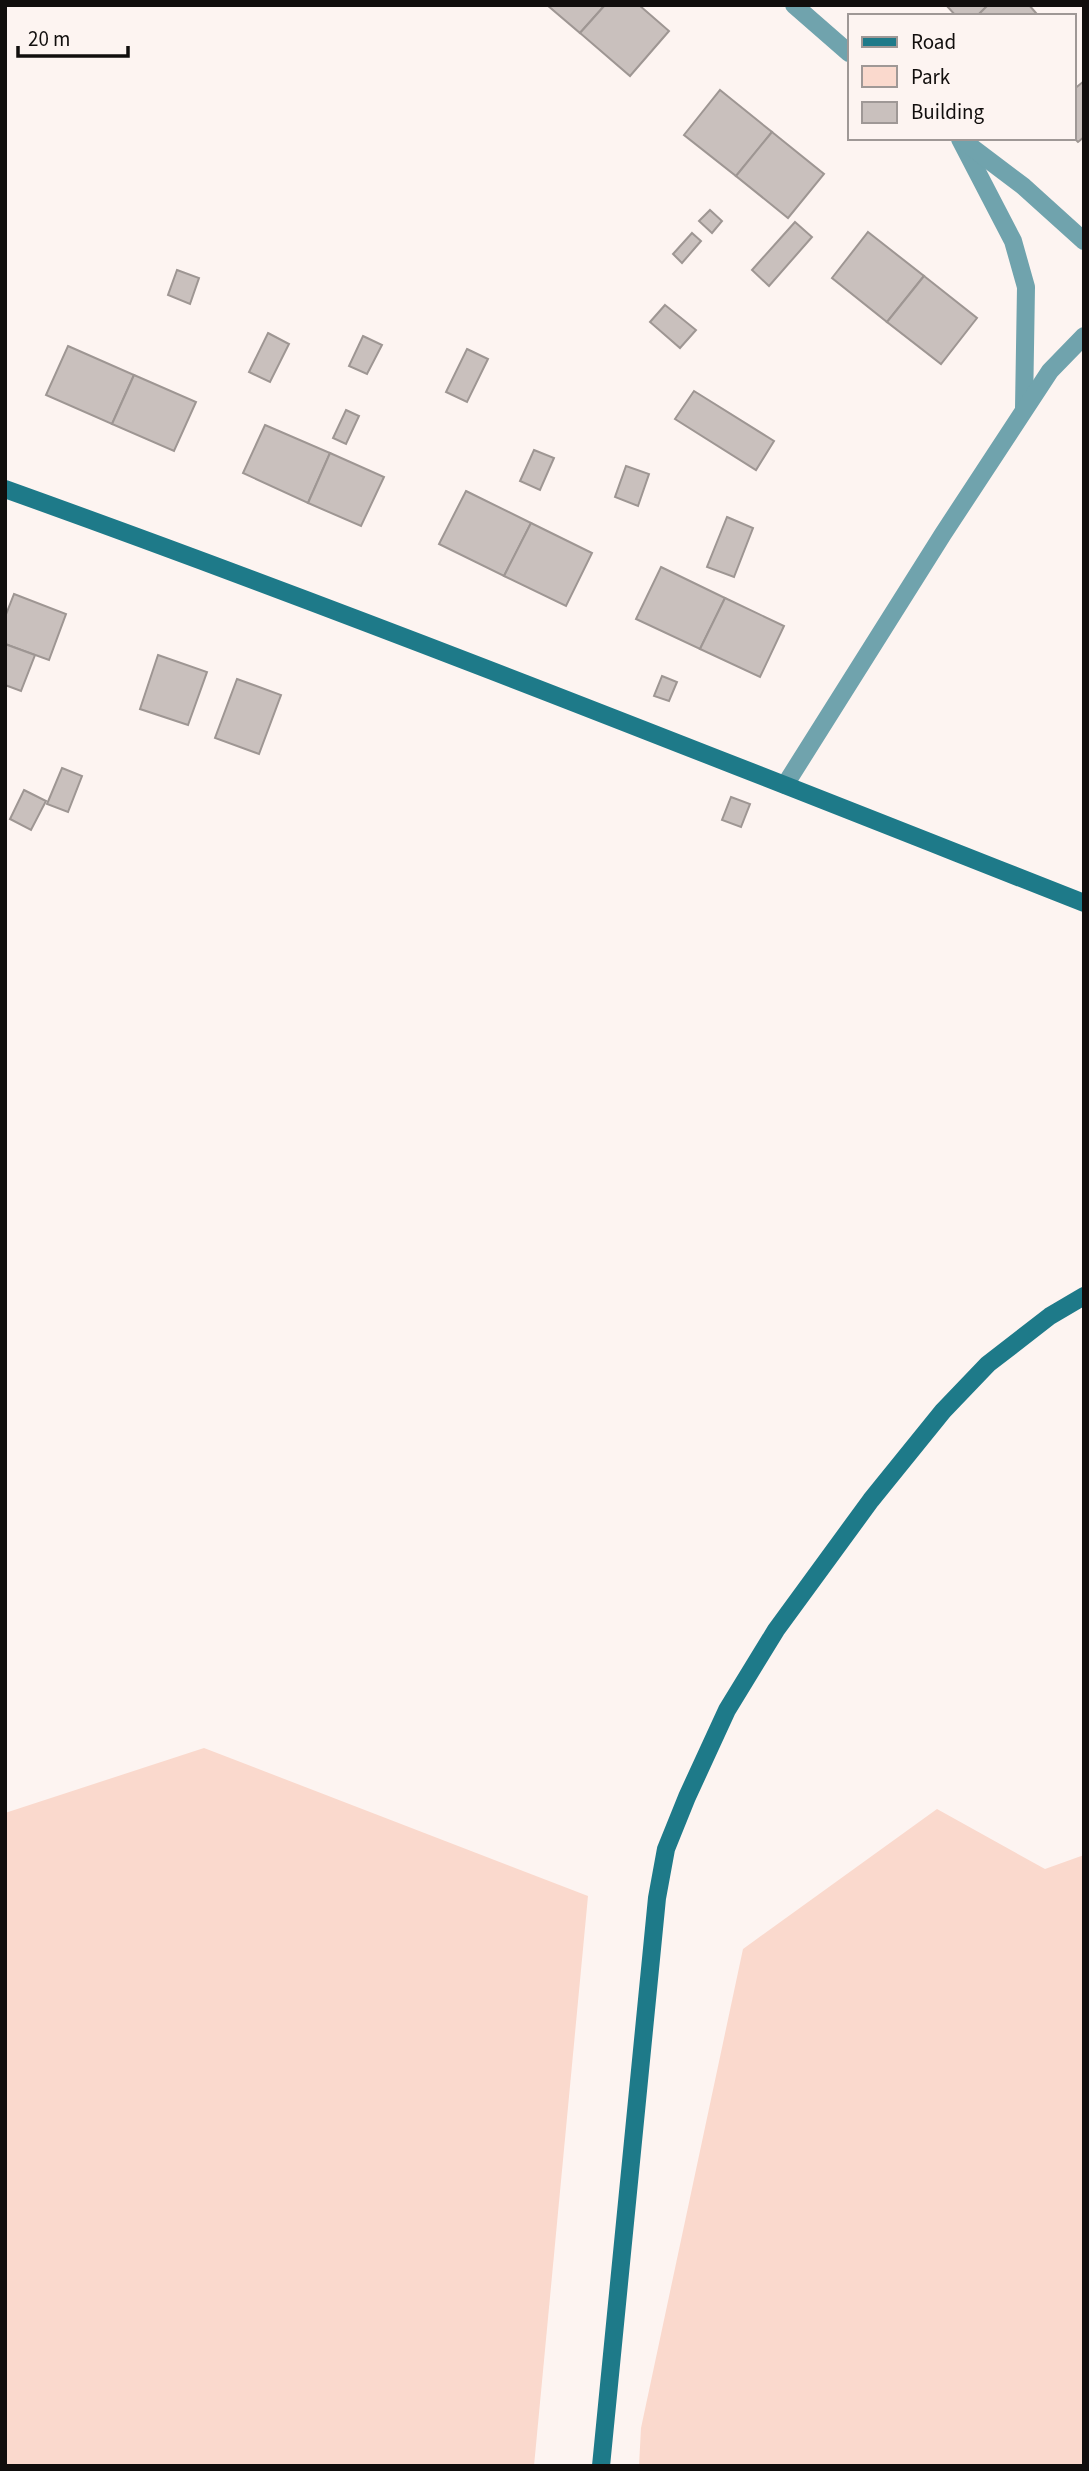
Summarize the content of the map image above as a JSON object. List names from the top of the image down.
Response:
{
  "legend": ["Road", "Park", "Building"],
  "scale_bar": "20 m"
}
